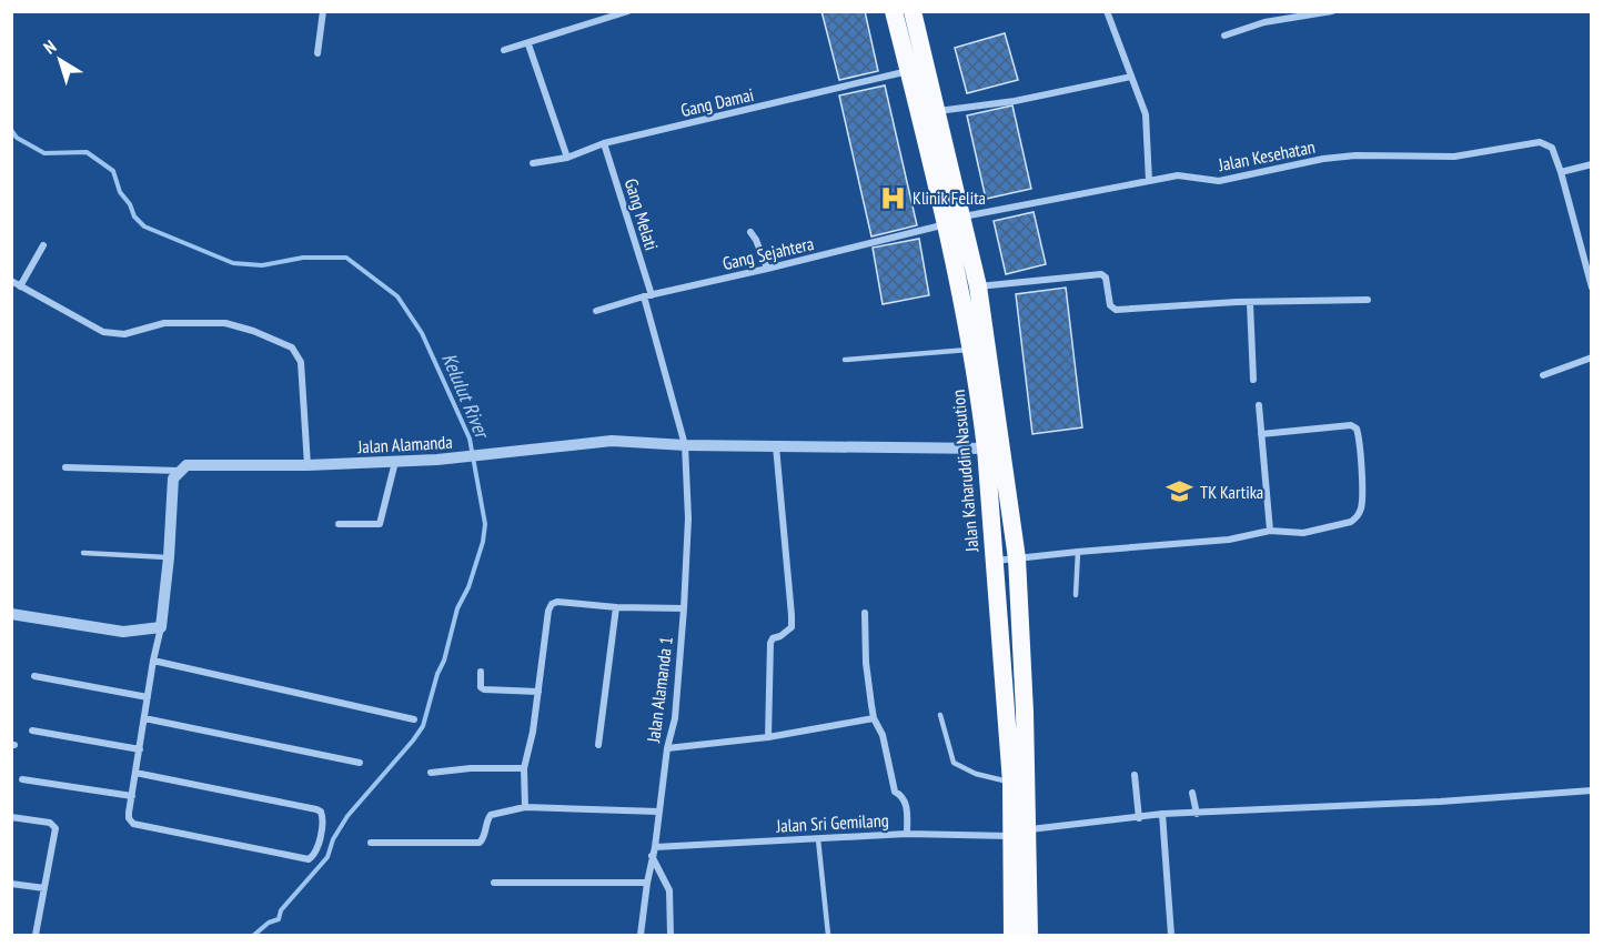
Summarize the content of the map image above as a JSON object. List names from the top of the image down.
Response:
{
  "streets": {
    "highway": ["Jalan Kaharuddin Nasution"],
    "street": [
      "Gang Damai",
      "Jalan Kesehatan",
      "Gang Melati",
      "Gang Sejahtera",
      "Jalan Alamanda",
      "Jalan Alamanda 1",
      "Jalan Sri Gemilang"
    ]
  },
  "crossings": [
    ["Gang Damai", "Gang Melati"],
    ["Gang Damai", "Jalan Kaharuddin Nasution"],
    ["Jalan Kesehatan", "Gang Sejahtera"],
    ["Jalan Kesehatan", "Jalan Kaharuddin Nasution"],
    ["Gang Melati", "Gang Sejahtera"],
    ["Gang Melati", "Jalan Alamanda"],
    ["Gang Melati", "Jalan Alamanda 1"],
    ["Gang Sejahtera", "Jalan Kaharuddin Nasution"],
    ["Jalan Alamanda", "Jalan Kaharuddin Nasution"],
    ["Jalan Alamanda", "Jalan Alamanda 1"],
    ["Jalan Kaharuddin Nasution", "Jalan Sri Gemilang"],
    ["Jalan Alamanda 1", "Jalan Sri Gemilang"]
  ],
  "water": ["Kelulut River"],
  "places": {
    "hospital": ["Klinik Felita"],
    "school or university": ["TK Kartika"]
  },
  "north": "top left"
}
